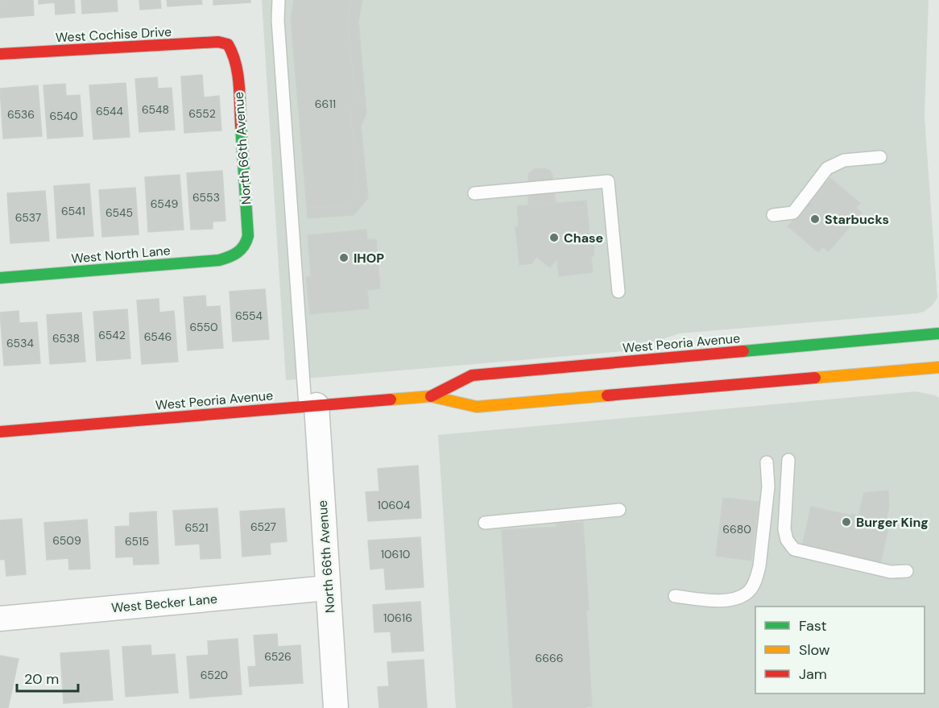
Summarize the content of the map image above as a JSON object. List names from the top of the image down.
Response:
{
  "streets": {
    "main road": [
      "West Cochise Drive",
      "North 66th Avenue",
      "West North Lane",
      "West Peoria Avenue"
    ],
    "street": ["West Becker Lane"]
  },
  "crossings": [
    ["West Cochise Drive", "North 66th Avenue"],
    ["North 66th Avenue", "West North Lane"],
    ["North 66th Avenue", "West Peoria Avenue"],
    ["North 66th Avenue", "West Becker Lane"]
  ],
  "places": [
    "Starbucks",
    "Chase",
    "IHOP",
    "Burger King"
  ],
  "house_numbers": [
    "6611",
    "6548",
    "6544",
    "6552",
    "6536",
    "6540",
    "6553",
    "6549",
    "6541",
    "6545",
    "6537",
    "6554",
    "6550",
    "6542",
    "6546",
    "6538",
    "6534",
    "10604",
    "6527",
    "6521",
    "6680",
    "6509",
    "6515",
    "10610",
    "10616",
    "6526",
    "6666",
    "6520"
  ],
  "legend": ["Fast", "Slow", "Jam"],
  "scale_bar": "20 m"
}
